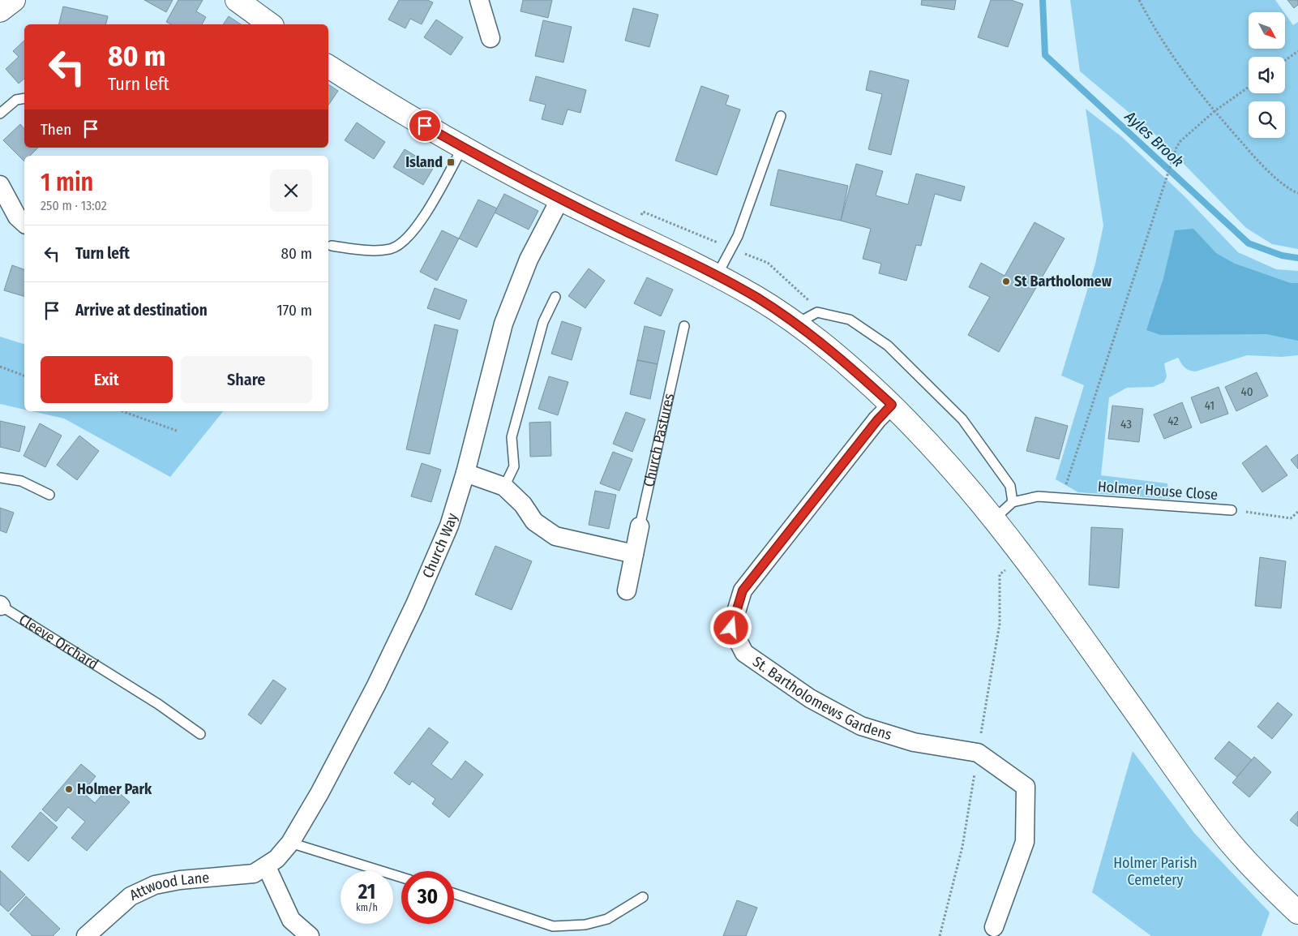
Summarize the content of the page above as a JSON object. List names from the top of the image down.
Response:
{
  "streets": {
    "street": [
      "Church Pastures",
      "Church Way",
      "St. Bartholomews Gardens",
      "Attwood Lane"
    ],
    "lane": ["Holmer House Close", "Cleeve Orchard"]
  },
  "crossings": [
    ["Church Way", "Attwood Lane"]
  ],
  "water": ["Ayles Brook"],
  "parks": ["Holmer Parish Cemetery"],
  "places": {
    "transit": ["Island"],
    "other": ["St Bartholomew", "Holmer Park"]
  },
  "house_numbers": [
    "40",
    "41",
    "42",
    "43"
  ],
  "north": "bottom right",
  "page": {
    "turn": ["80 m", "Turn left"],
    "then": "Then",
    "heading": ["1 min", "250 m · 13:02"],
    "list": [
      {
        "name": "Turn left",
        "value": "80 m"
      },
      {
        "name": "Arrive at destination",
        "value": "170 m"
      }
    ],
    "buttons": ["Exit", "Share"],
    "speed": "21 km/h",
    "limit": "30"
  }
}
